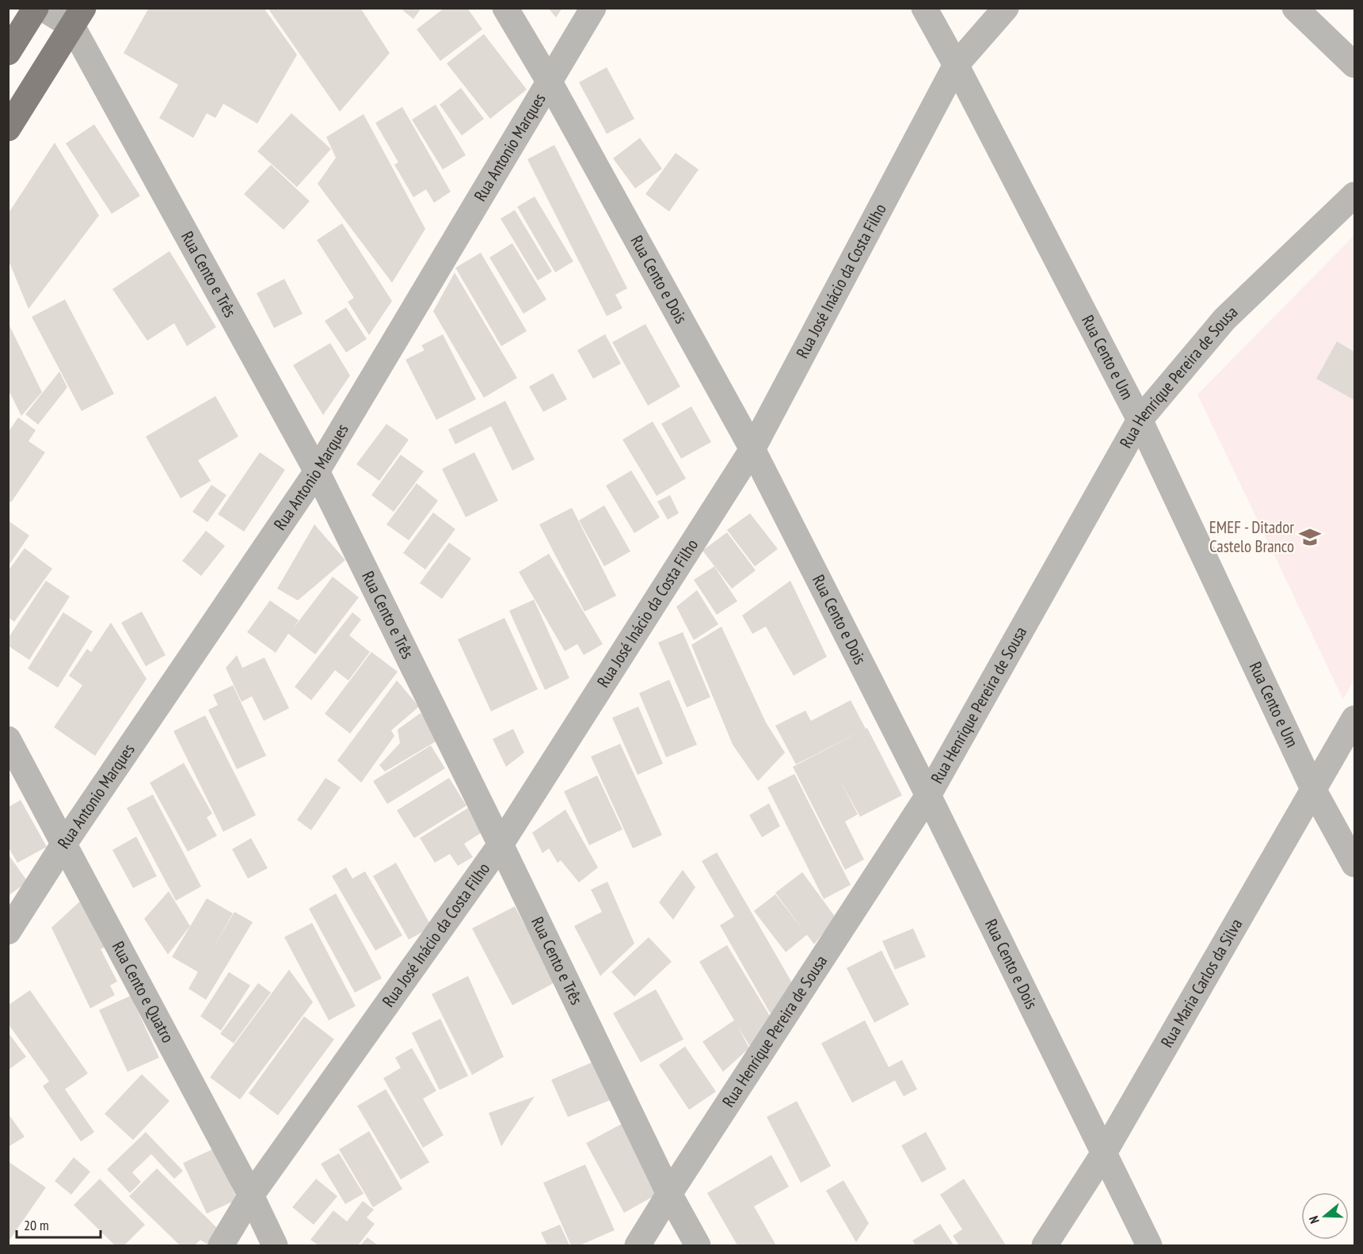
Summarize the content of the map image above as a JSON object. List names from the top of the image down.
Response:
{
  "streets": {
    "street": [
      "Rua Antonio Marques",
      "Rua Cento e Três",
      "Rua Cento e Dois",
      "Rua José Inácio da Costa Filho",
      "Rua Cento e Um",
      "Rua Henrique Pereira de Sousa",
      "Rua Maria Carlos da Silva",
      "Rua Cento e Quatro"
    ]
  },
  "crossings": [
    ["Rua Antonio Marques", "Rua Cento e Três"],
    ["Rua Antonio Marques", "Rua Cento e Dois"],
    ["Rua Antonio Marques", "Rua Cento e Quatro"],
    ["Rua Cento e Três", "Rua José Inácio da Costa Filho"],
    ["Rua Cento e Três", "Rua Henrique Pereira de Sousa"],
    ["Rua Cento e Dois", "Rua José Inácio da Costa Filho"],
    ["Rua Cento e Dois", "Rua Henrique Pereira de Sousa"],
    ["Rua Cento e Dois", "Rua Maria Carlos da Silva"],
    ["Rua José Inácio da Costa Filho", "Rua Cento e Um"],
    ["Rua José Inácio da Costa Filho", "Rua Cento e Quatro"],
    ["Rua Cento e Um", "Rua Henrique Pereira de Sousa"],
    ["Rua Cento e Um", "Rua Maria Carlos da Silva"]
  ],
  "places": {
    "school or university": ["EMEF - Ditador Castelo Branco"]
  },
  "scale_bar": "20 m",
  "north": "left"
}
